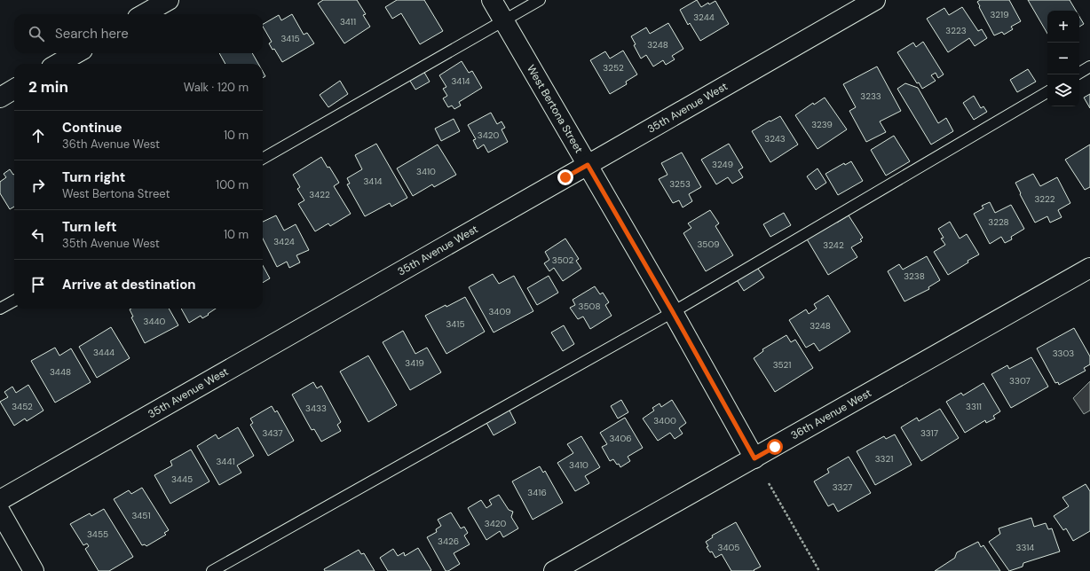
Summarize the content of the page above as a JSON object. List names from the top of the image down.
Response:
{
  "streets": {
    "street": ["35th Avenue West", "West Bertona Street", "36th Avenue West"]
  },
  "crossings": [
    ["35th Avenue West", "West Bertona Street"],
    ["West Bertona Street", "36th Avenue West"]
  ],
  "house_numbers": [
    "3219",
    "3244",
    "3411",
    "3223",
    "3415",
    "3248",
    "3252",
    "3414",
    "3233",
    "3239",
    "3420",
    "3243",
    "3249",
    "3410",
    "3414",
    "3253",
    "3422",
    "3222",
    "3228",
    "3424",
    "3509",
    "3242",
    "3502",
    "3238",
    "3508",
    "3409",
    "3440",
    "3415",
    "3248",
    "3444",
    "3303",
    "3419",
    "3521",
    "3448",
    "3307",
    "3452",
    "3311",
    "3433",
    "3400",
    "3437",
    "3317",
    "3406",
    "3321",
    "3441",
    "3410",
    "3445",
    "3327",
    "3416",
    "3451",
    "3420",
    "3455",
    "3426",
    "3405",
    "3314"
  ],
  "page": {
    "map_buttons": ["+", "−"],
    "search": "Search here",
    "heading": ["2 min", "Walk · 120 m"],
    "list": [
      ["Continue", "36th Avenue West", "10 m"],
      ["Turn right", "West Bertona Street", "100 m"],
      ["Turn left", "35th Avenue West", "10 m"],
      "Arrive at destination"
    ]
  }
}
